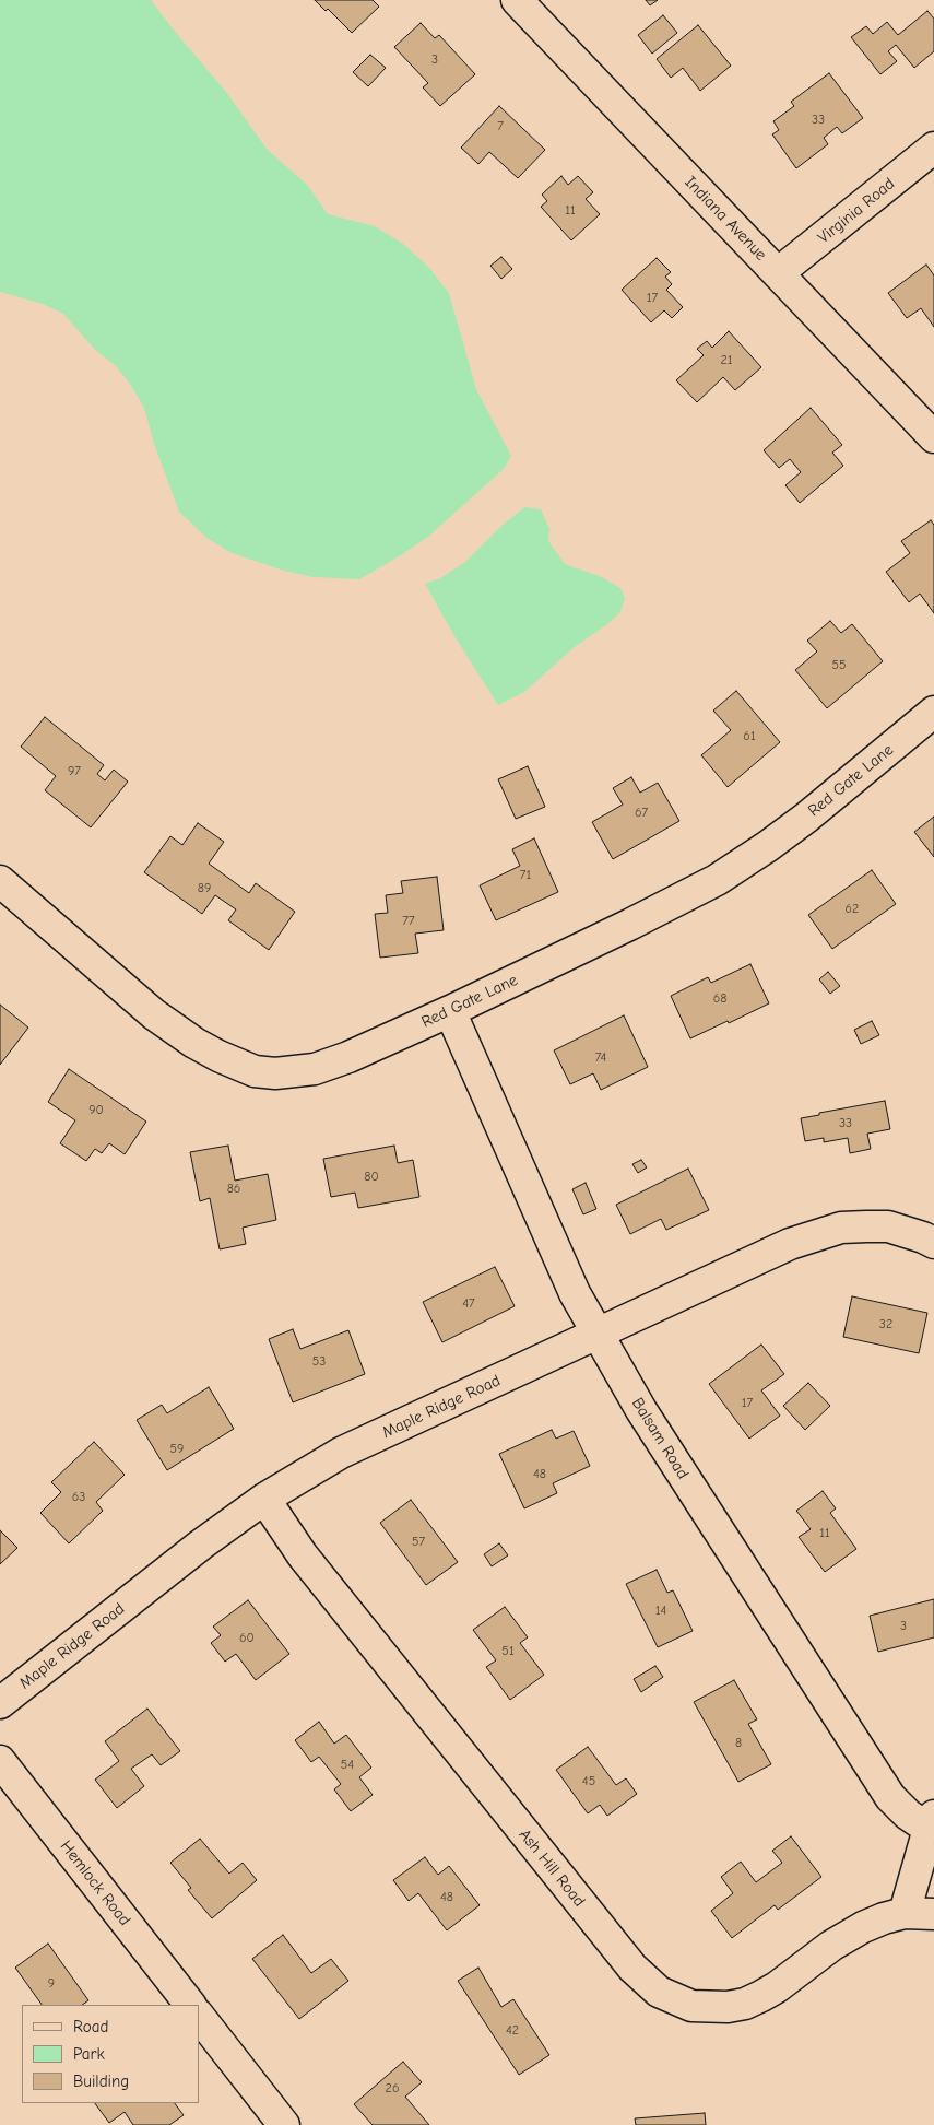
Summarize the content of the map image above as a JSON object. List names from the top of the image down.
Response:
{
  "streets": {
    "street": [
      "Virginia Road",
      "Indiana Avenue",
      "Red Gate Lane",
      "Maple Ridge Road",
      "Balsam Road",
      "Ash Hill Road",
      "Hemlock Road"
    ]
  },
  "crossings": [
    ["Virginia Road", "Indiana Avenue"],
    ["Red Gate Lane", "Balsam Road"],
    ["Maple Ridge Road", "Balsam Road"],
    ["Maple Ridge Road", "Ash Hill Road"]
  ],
  "house_numbers": [
    "3",
    "33",
    "7",
    "11",
    "17",
    "21",
    "55",
    "61",
    "97",
    "67",
    "71",
    "89",
    "62",
    "77",
    "68",
    "74",
    "90",
    "33",
    "80",
    "86",
    "47",
    "32",
    "53",
    "17",
    "59",
    "48",
    "63",
    "11",
    "57",
    "14",
    "3",
    "60",
    "51",
    "8",
    "54",
    "45",
    "48",
    "9",
    "42",
    "26"
  ],
  "legend": ["Road", "Park", "Building"]
}
